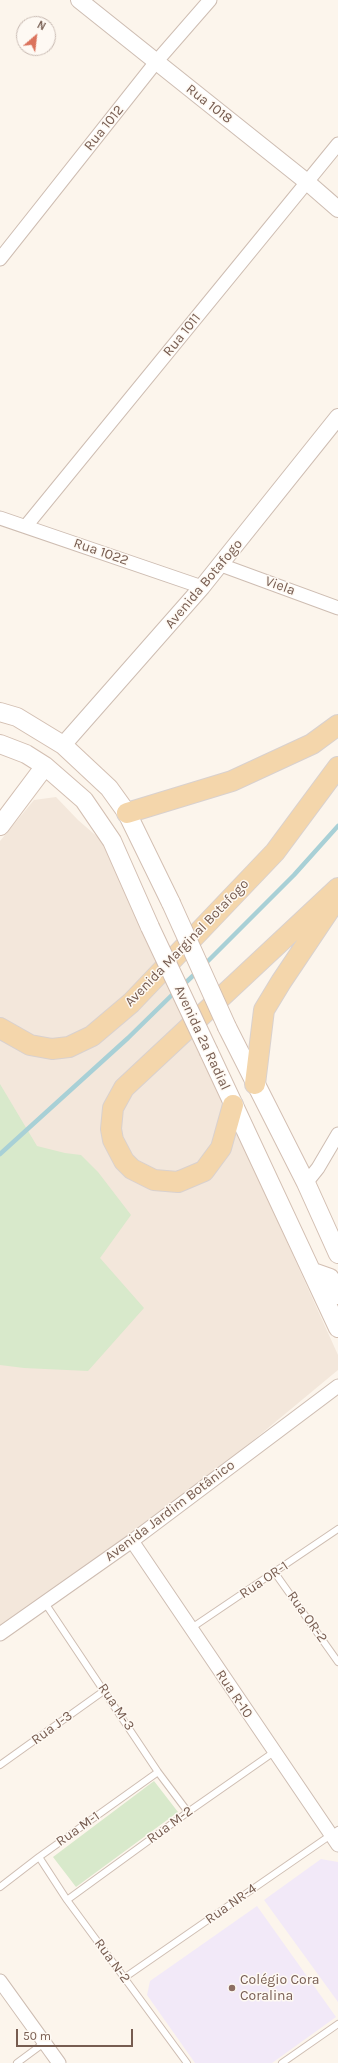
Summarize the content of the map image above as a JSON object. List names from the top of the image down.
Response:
{
  "streets": {
    "main road": ["Avenida Marginal Botafogo", "Avenida 2ª Radial"],
    "street": [
      "Rua 1018",
      "Rua 1012",
      "Rua 1011",
      "Rua 1022",
      "Avenida Botafogo",
      "Viela",
      "Avenida Jardim Botânico",
      "Rua R-10"
    ],
    "lane": [
      "Rua OR-1",
      "Rua OR-2",
      "Rua M-3",
      "Rua J-3",
      "Rua M-2",
      "Rua M-1",
      "Rua NR-4",
      "Rua N-2"
    ]
  },
  "crossings": [
    ["Rua 1018", "Rua 1012"],
    ["Rua 1018", "Rua 1011"],
    ["Rua 1011", "Rua 1022"],
    ["Rua 1022", "Avenida Botafogo"],
    ["Avenida Botafogo", "Viela"],
    ["Avenida Botafogo", "Avenida 2ª Radial"],
    ["Avenida Jardim Botânico", "Rua R-10"],
    ["Avenida Jardim Botânico", "Rua M-3"],
    ["Rua OR-1", "Rua OR-2"],
    ["Rua OR-1", "Rua R-10"],
    ["Rua R-10", "Rua M-2"],
    ["Rua R-10", "Rua NR-4"],
    ["Rua M-3", "Rua J-3"],
    ["Rua M-3", "Rua M-2"],
    ["Rua M-3", "Rua M-1"],
    ["Rua M-2", "Rua N-2"],
    ["Rua M-1", "Rua N-2"],
    ["Rua NR-4", "Rua N-2"]
  ],
  "places": ["Colégio Cora Coralina"],
  "scale_bar": "50 m",
  "north": "top right"
}
